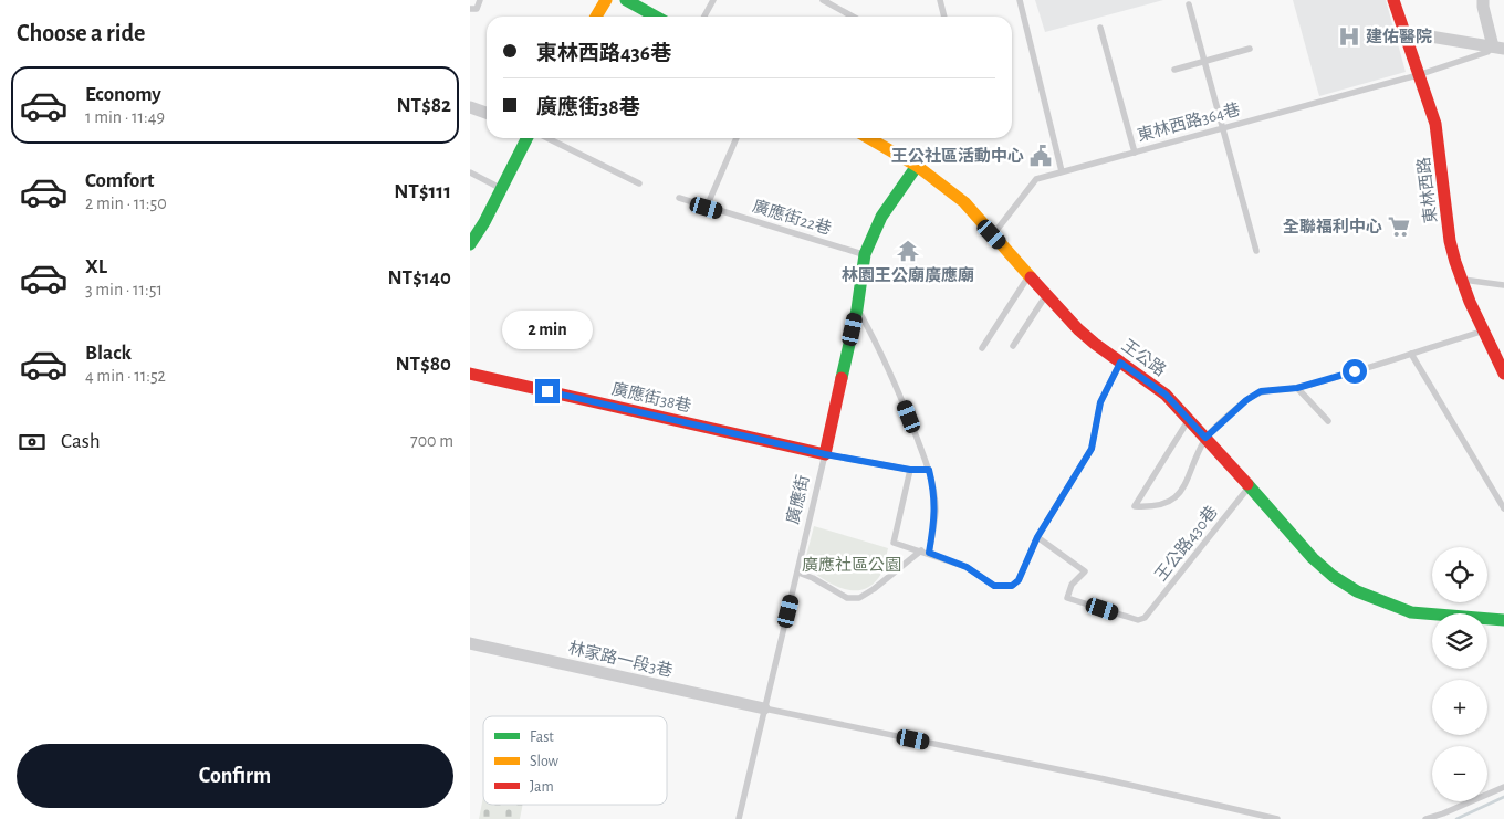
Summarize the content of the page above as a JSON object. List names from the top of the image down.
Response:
{
  "streets": {
    "street": [
      "東林西路",
      "王公路",
      "廣應街38巷",
      "廣應街",
      "林家路一段3巷"
    ],
    "lane": ["東林西路364巷", "廣應街22巷", "王公路430巷"]
  },
  "crossings": [
    ["東林西路364巷", "東林西路"],
    ["東林西路364巷", "王公路"],
    ["廣應街22巷", "廣應街"],
    ["王公路", "廣應街"],
    ["王公路", "王公路430巷"],
    ["廣應街38巷", "廣應街"],
    ["廣應街", "林家路一段3巷"]
  ],
  "parks": ["廣應社區公園"],
  "places": {
    "hospital": ["建佑醫院"],
    "public building": ["王公社區活動中心"],
    "supermarket": ["全聯福利中心"],
    "temple": ["林園王公廟廣應廟"]
  },
  "legend": ["Fast", "Slow", "Jam"],
  "page": {
    "heading": "Choose a ride",
    "banner": ["東林西路436巷", "廣應街38巷"],
    "list": [
      {
        "name": "Economy",
        "note": "1 min · 11:49",
        "value": "NT$82"
      },
      {
        "name": "Comfort",
        "note": "2 min · 11:50",
        "value": "NT$111"
      },
      {
        "name": "XL",
        "note": "3 min · 11:51",
        "value": "NT$140"
      },
      {
        "name": "Black",
        "note": "4 min · 11:52",
        "value": "NT$80"
      }
    ],
    "bubble": "2 min",
    "pay": ["Cash", "700 m"],
    "map_buttons": ["+", "−"],
    "buttons": "Confirm"
  }
}
